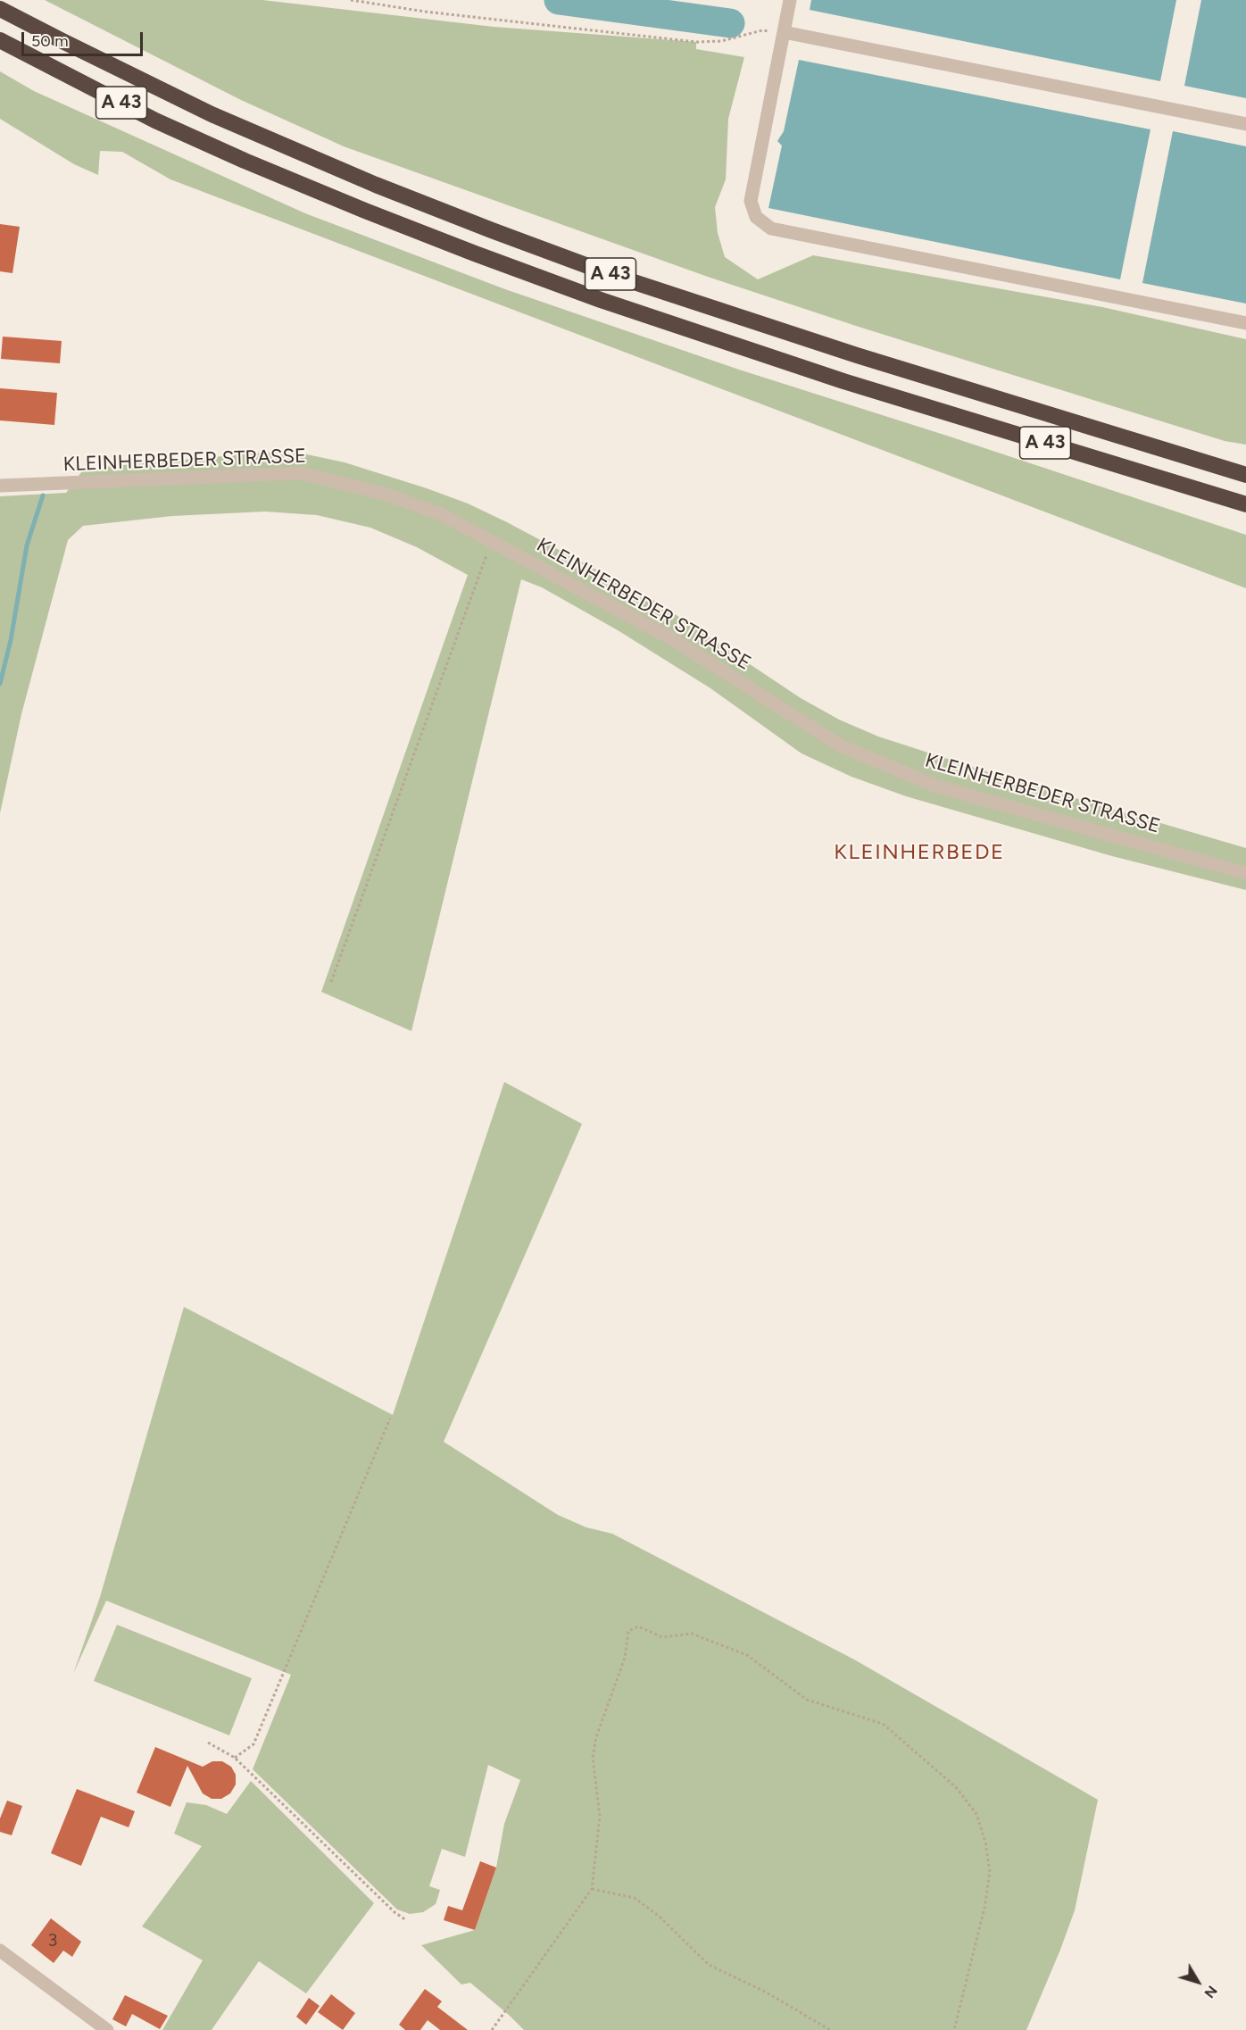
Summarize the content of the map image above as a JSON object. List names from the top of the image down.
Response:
{
  "streets": {
    "highway": ["A 43"],
    "street": ["KLEINHERBEDER STRASSE"]
  },
  "districts": ["KLEINHERBEDE"],
  "house_numbers": ["3"],
  "scale_bar": "50 m",
  "north": "bottom right"
}
